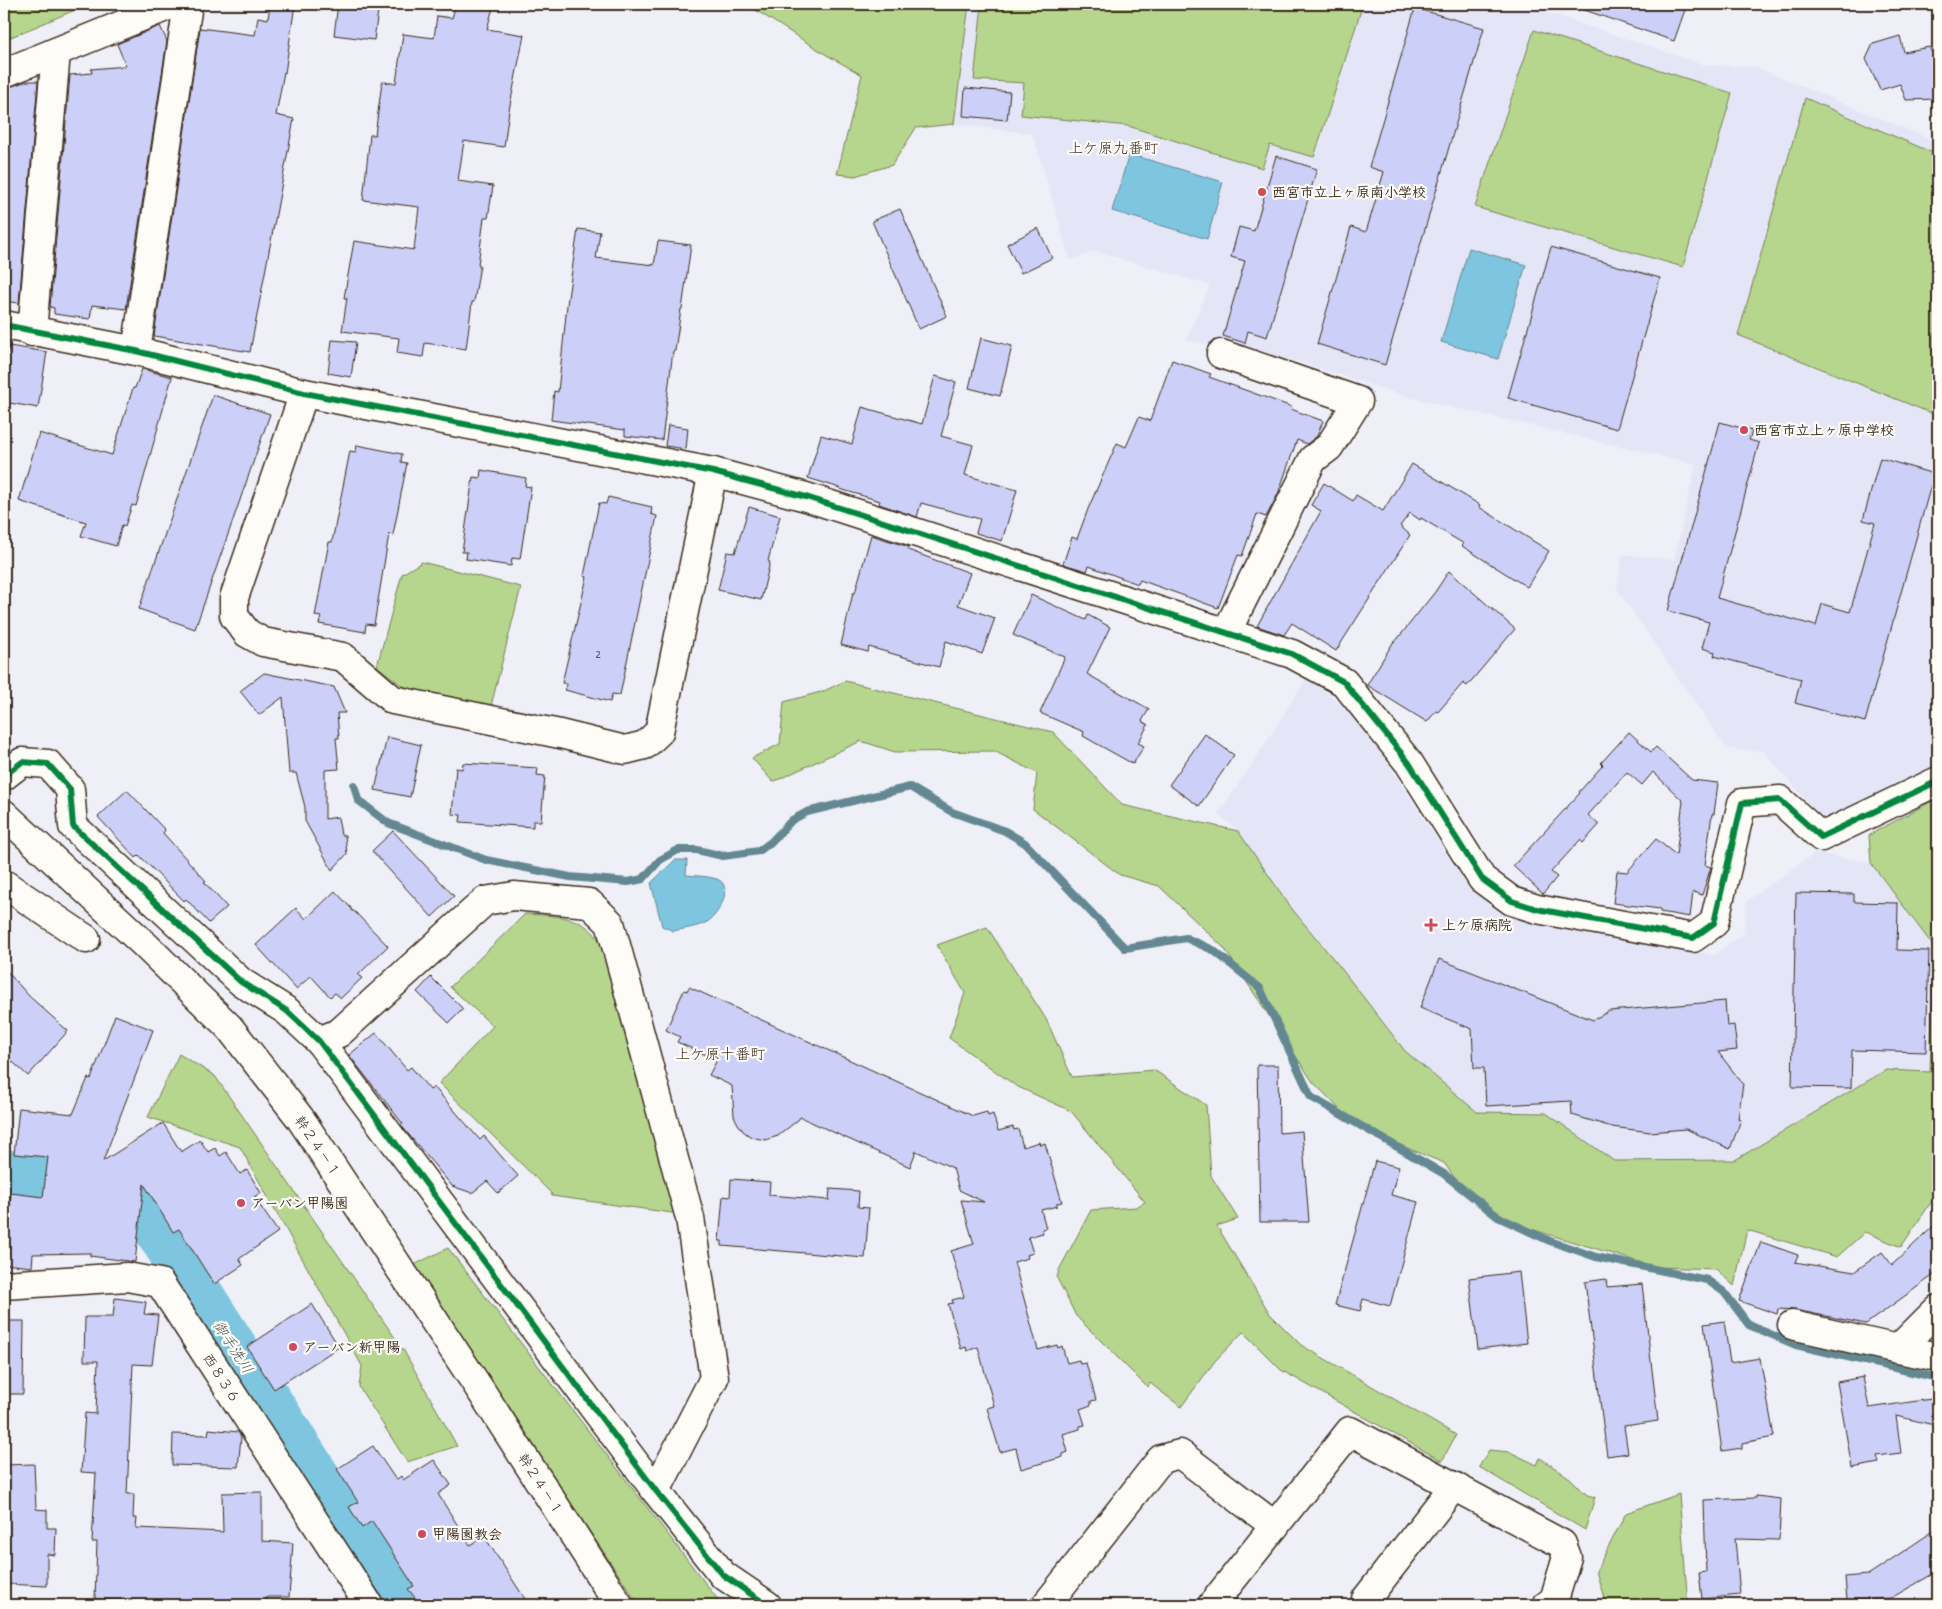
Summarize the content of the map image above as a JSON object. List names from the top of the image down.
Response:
{
  "streets": {
    "street": ["幹２４－１", "西８３６"]
  },
  "districts": ["上ケ原九番町", "上ケ原十番町"],
  "water": ["御手洗川"],
  "places": {
    "other": [
      "西宮市立上ヶ原南小学校",
      "西宮市立上ヶ原中学校",
      "アーバン甲陽園",
      "アーバン新甲陽",
      "甲陽園教会"
    ],
    "health": ["上ケ原病院"]
  },
  "house_numbers": ["2"]
}
